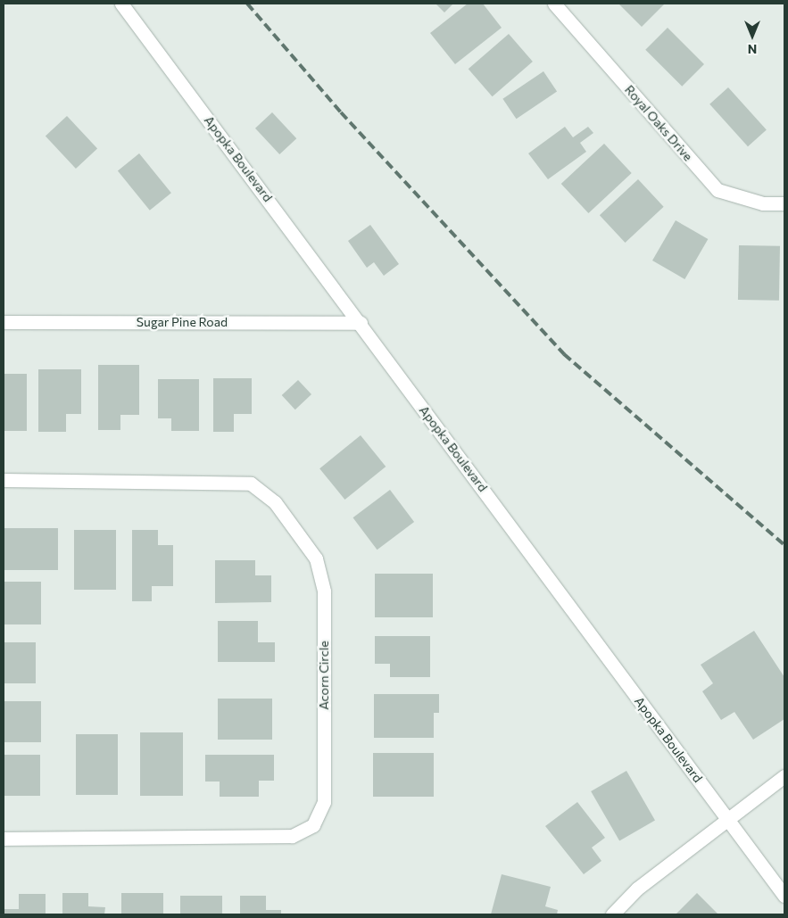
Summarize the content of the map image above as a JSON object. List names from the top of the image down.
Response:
{
  "streets": {
    "street": [
      "Royal Oaks Drive",
      "Apopka Boulevard",
      "Sugar Pine Road",
      "Acorn Circle"
    ]
  },
  "crossings": [
    ["Apopka Boulevard", "Sugar Pine Road"]
  ],
  "north": "bottom"
}
